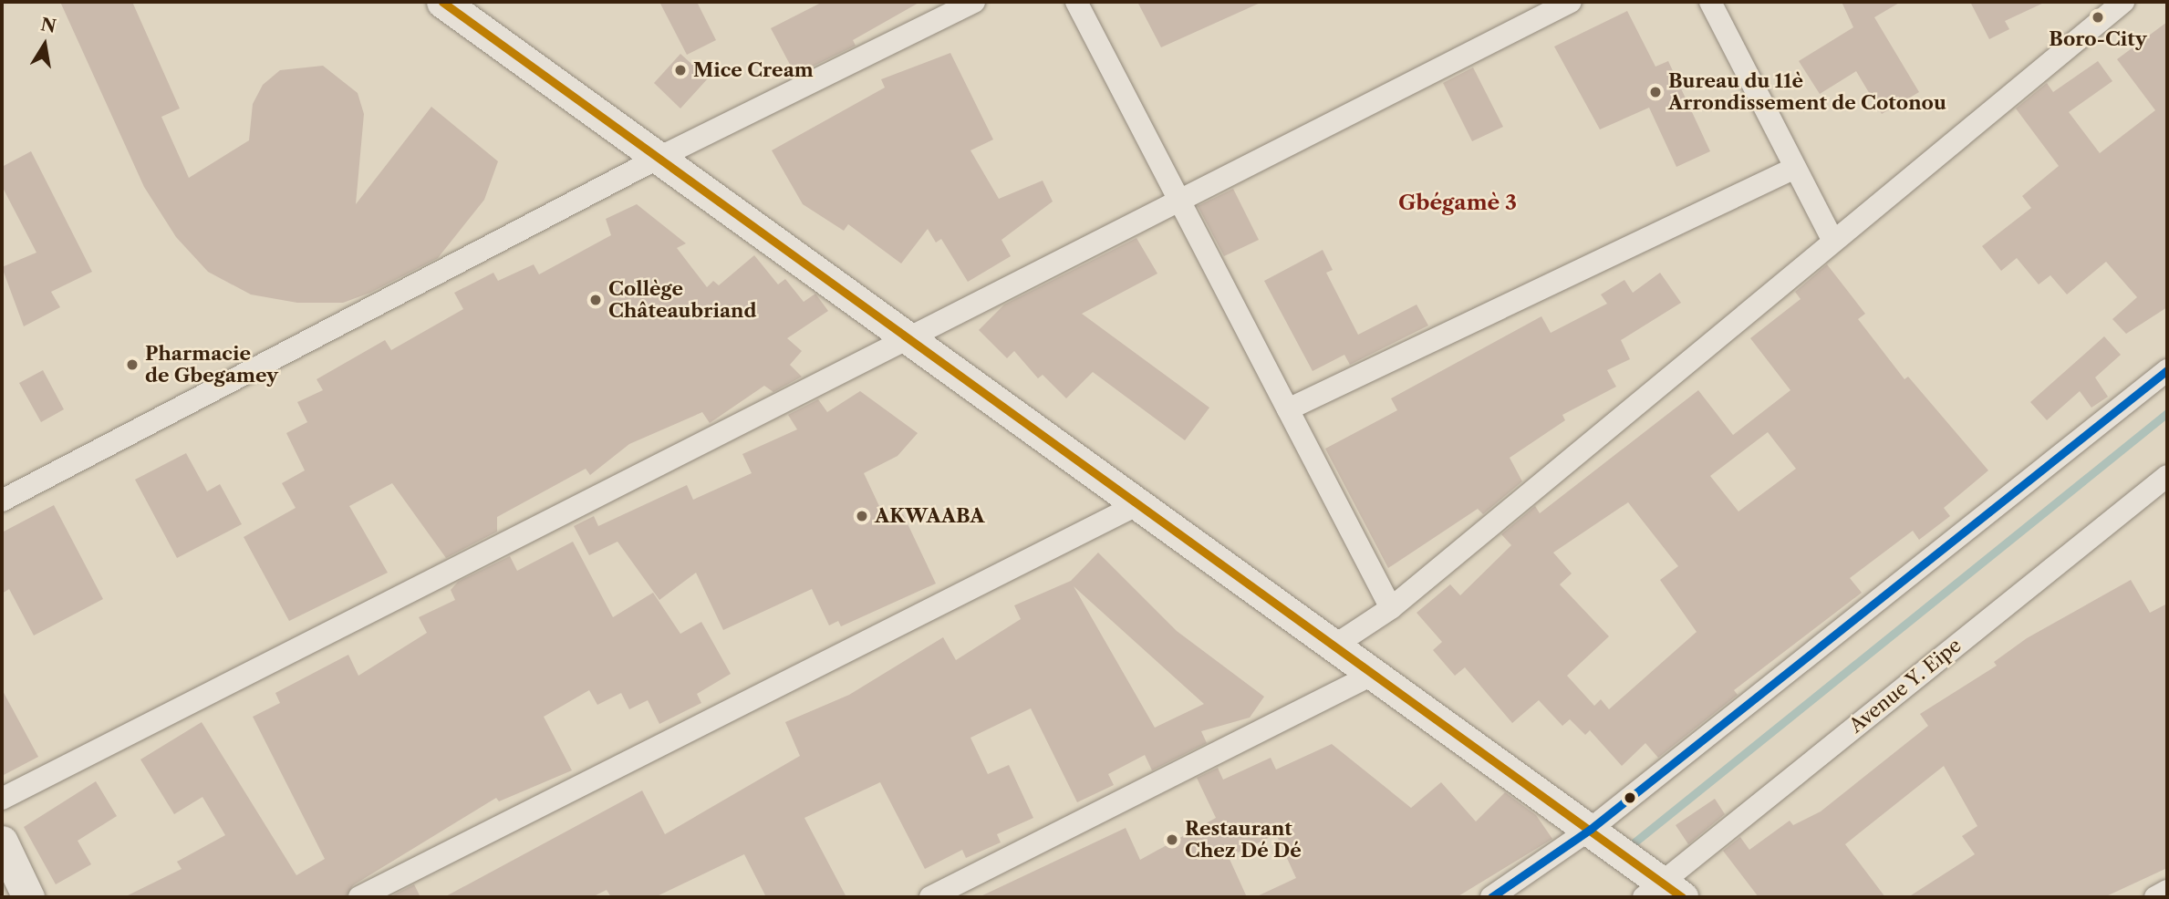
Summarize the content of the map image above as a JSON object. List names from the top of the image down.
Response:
{
  "streets": {
    "street": ["Avenue Y. Eipe"]
  },
  "districts": ["Gbégamè 3"],
  "places": [
    "Boro-City",
    "Mice Cream",
    "Bureau du 11è Arrondissement de Cotonou",
    "Collège Châteaubriand",
    "Pharmacie de Gbegamey",
    "AKWAABA",
    "Restaurant Chez Dé Dé"
  ],
  "north": "top"
}
